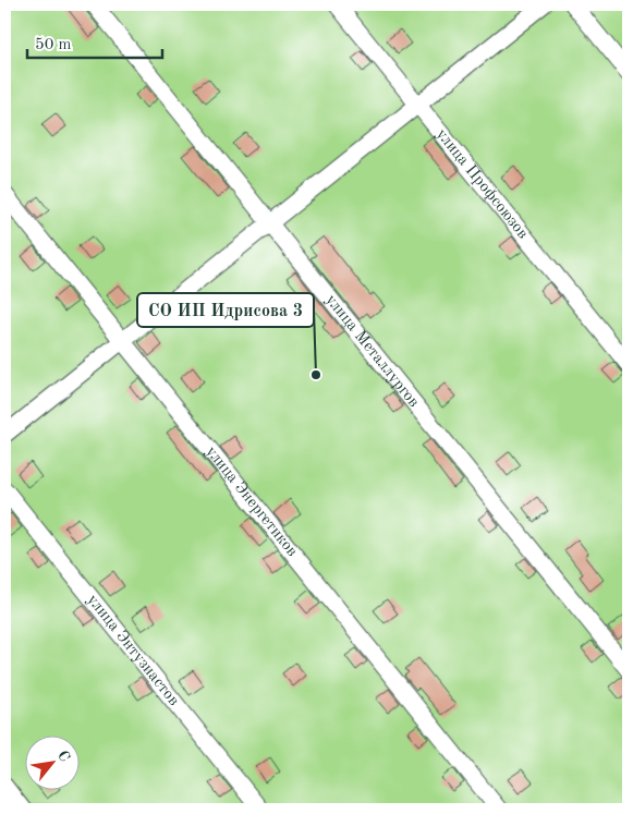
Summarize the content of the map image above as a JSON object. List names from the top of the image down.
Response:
{
  "streets": {
    "street": [
      "улица Профсоюзов",
      "улица Металлургов",
      "улица Энергетиков",
      "улица Энтузиастов"
    ]
  },
  "places": ["СО ИП Идрисова 3"],
  "scale_bar": "50 m",
  "north": "top right"
}
